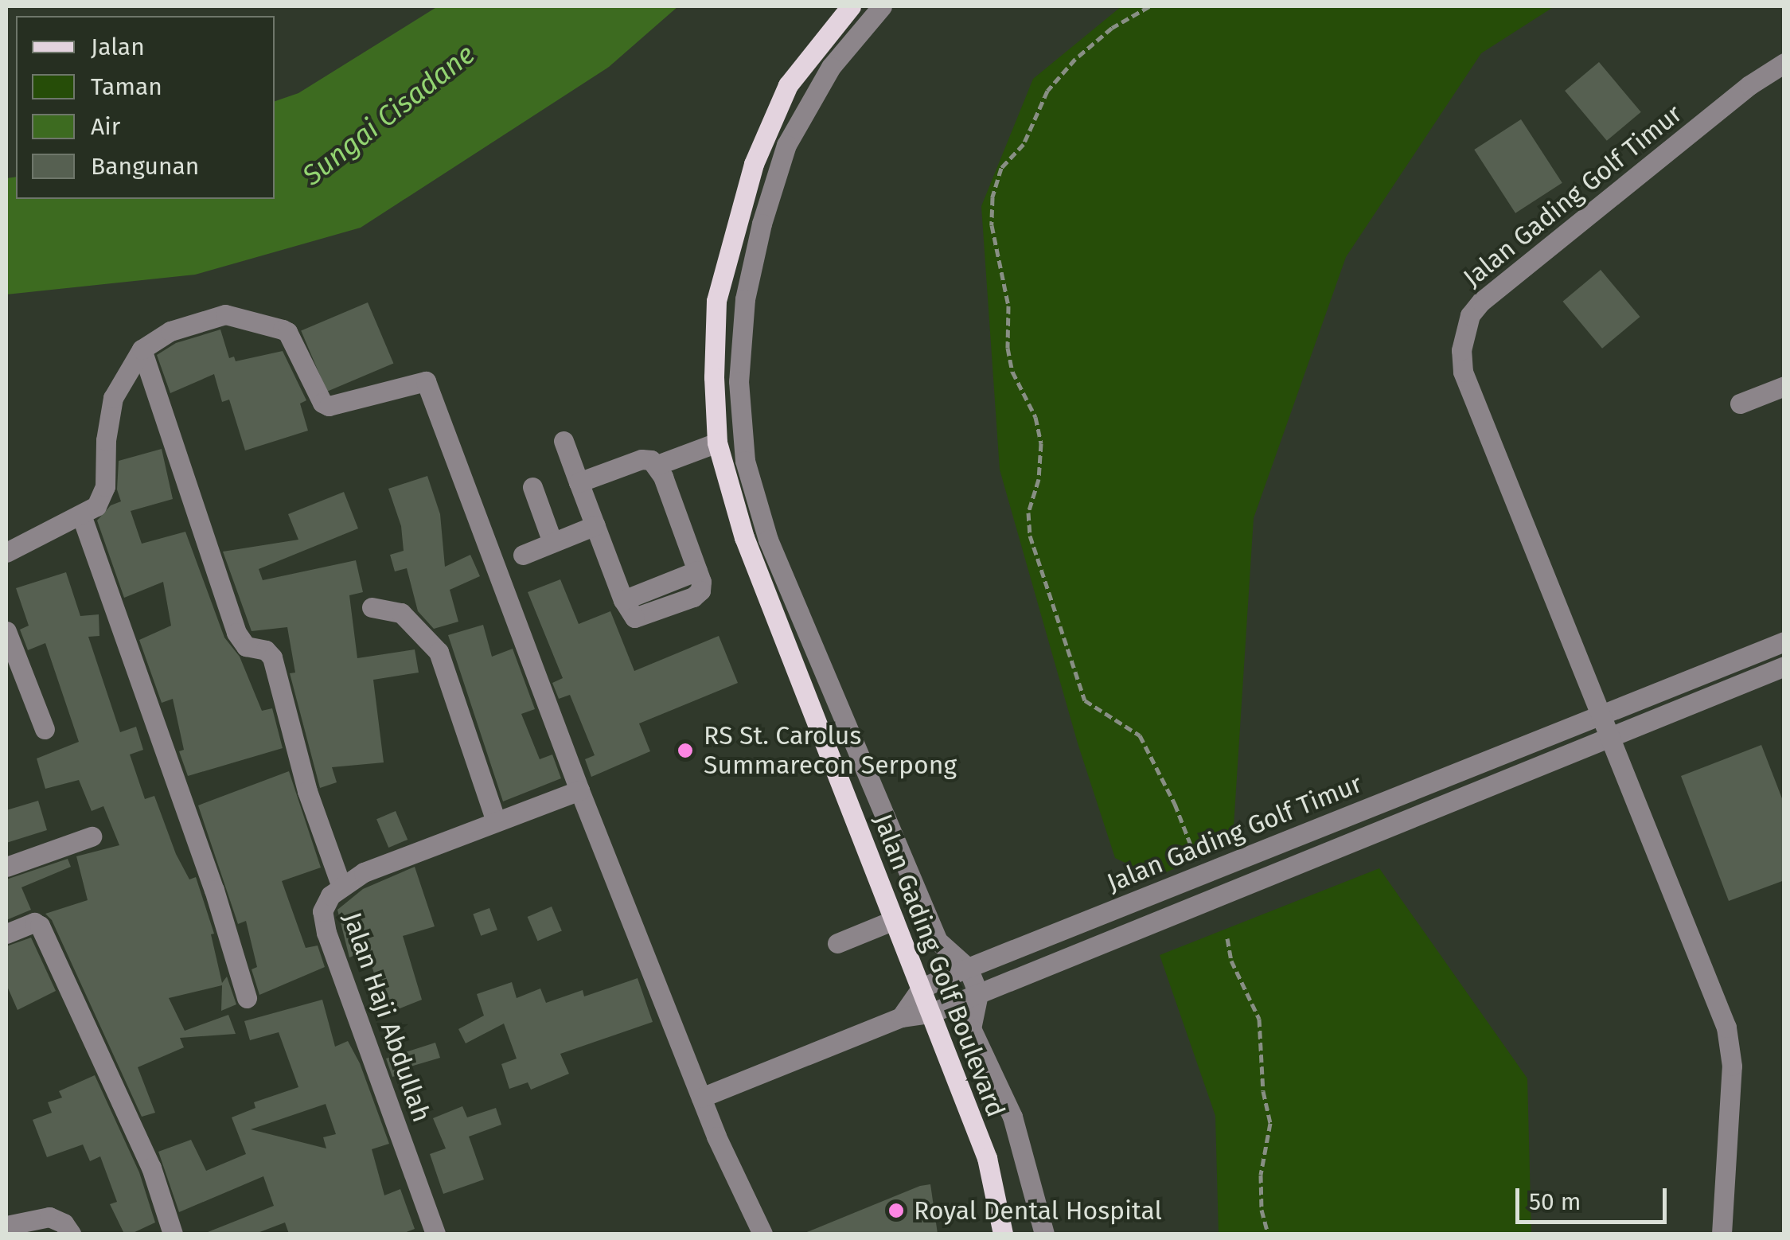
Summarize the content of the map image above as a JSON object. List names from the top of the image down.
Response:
{
  "streets": {
    "main road": ["Jalan Gading Golf Boulevard"],
    "street": ["Jalan Gading Golf Timur", "Jalan Haji Abdullah"]
  },
  "crossings": [
    ["Jalan Gading Golf Timur", "Jalan Gading Golf Boulevard"]
  ],
  "water": ["Sungai Cisadane"],
  "places": ["RS St. Carolus Summarecon Serpong", "Royal Dental Hospital"],
  "legend": [
    "Jalan",
    "Taman",
    "Air",
    "Bangunan"
  ],
  "scale_bar": "50 m"
}
